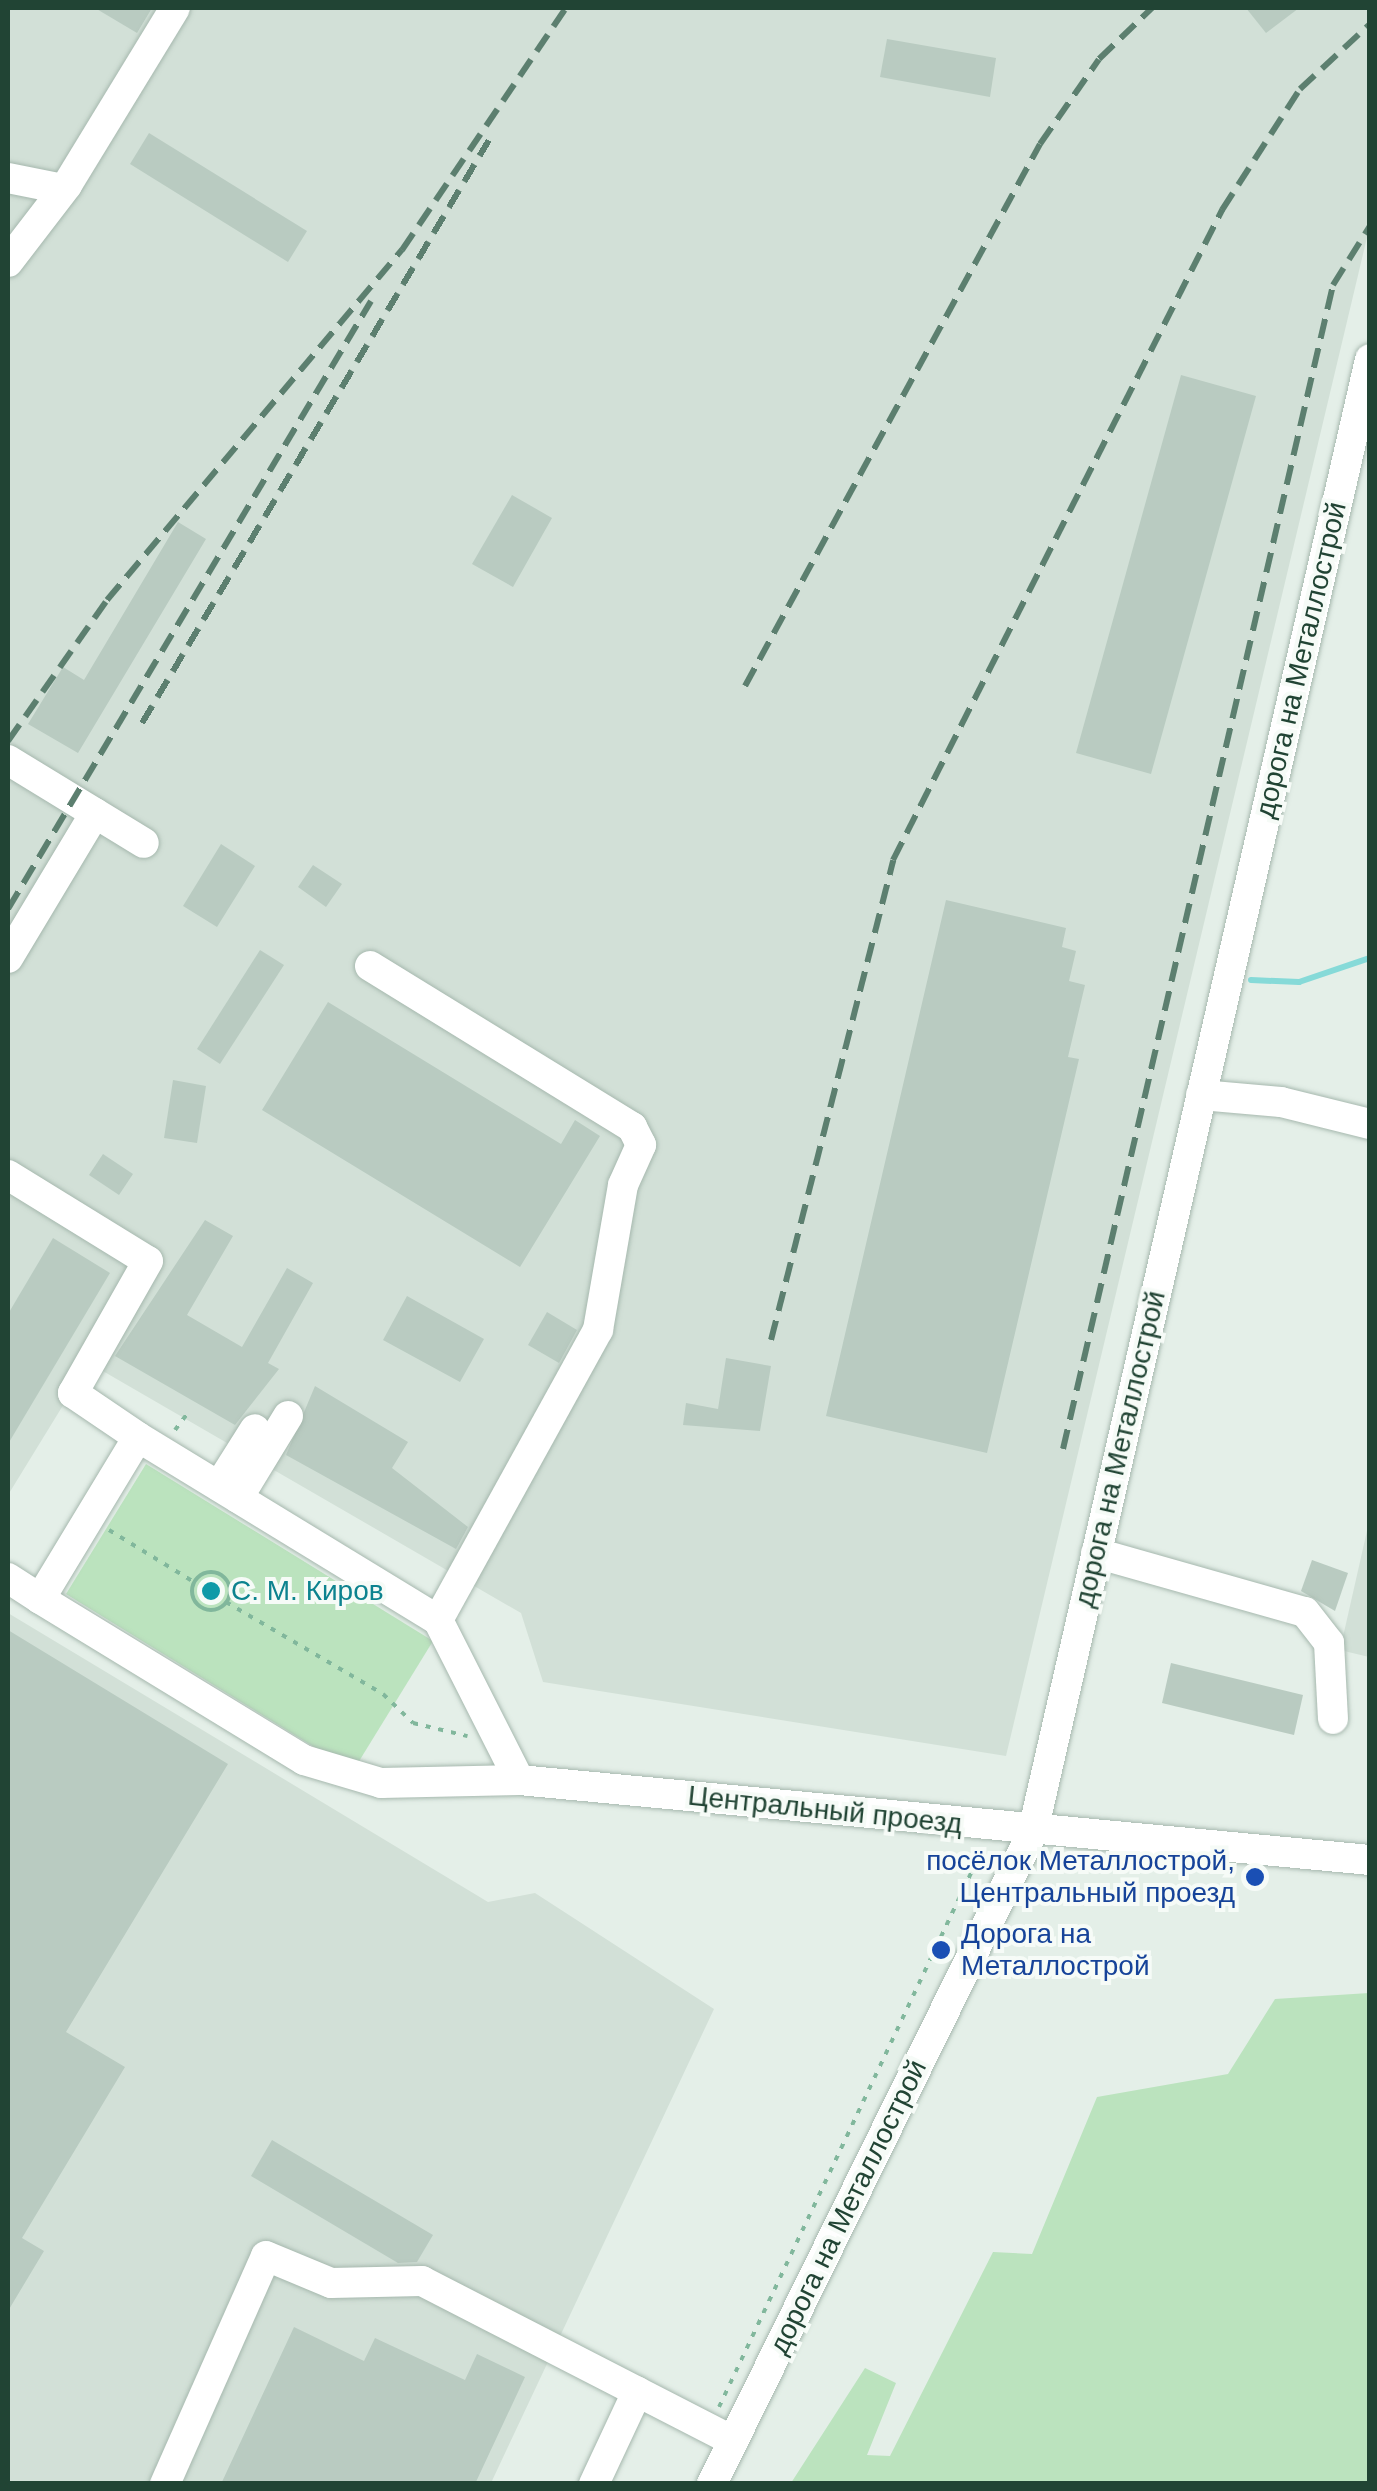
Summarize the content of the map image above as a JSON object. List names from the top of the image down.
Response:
{
  "streets": {
    "street": ["дорога на Металлострой", "Центральный проезд"]
  },
  "crossings": [
    ["дорога на Металлострой", "Центральный проезд"]
  ],
  "places": ["С. М. Киров", "посёлок Металлострой, Центральный проезд", "Дорога на Металлострой"]
}
